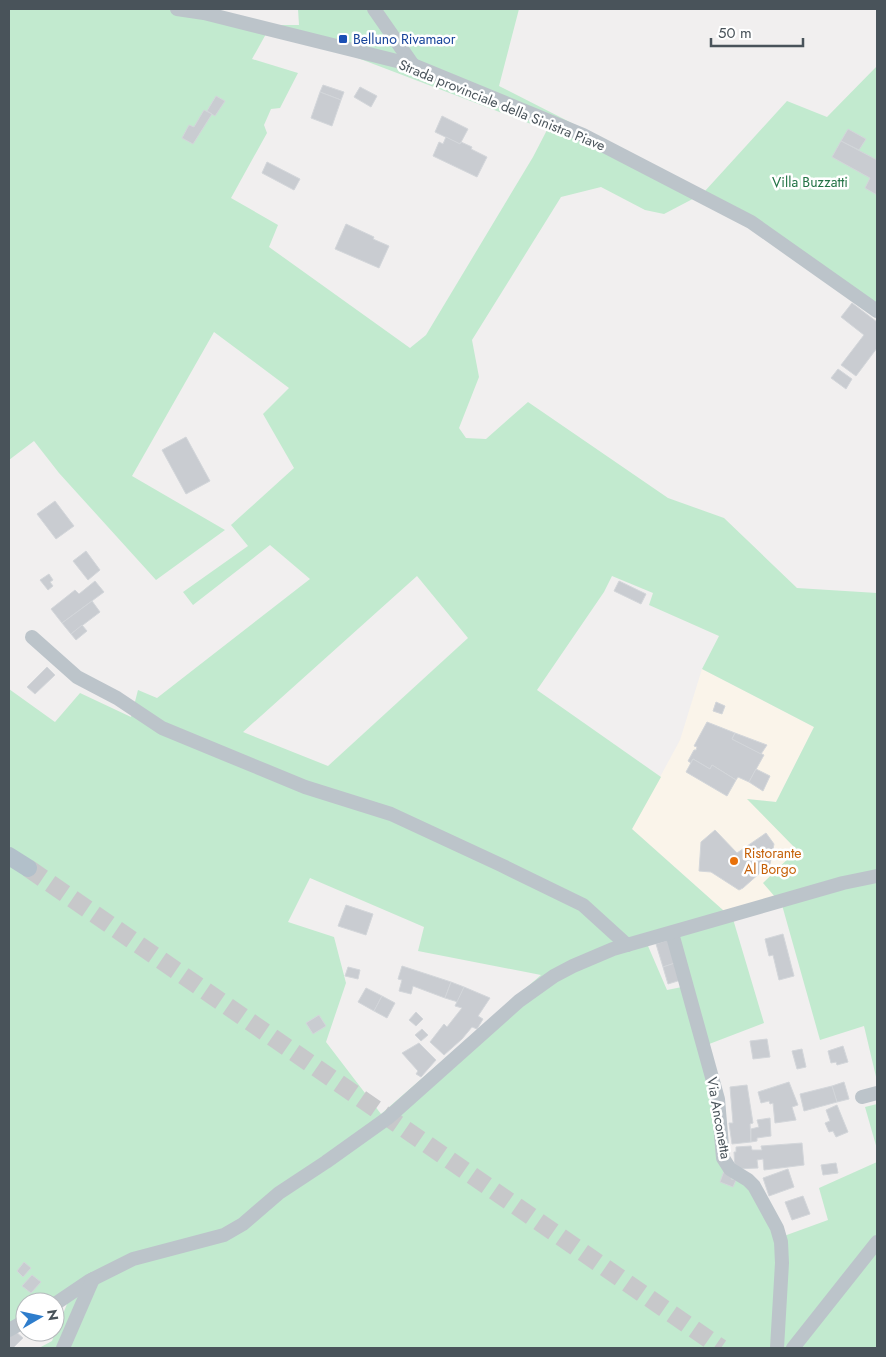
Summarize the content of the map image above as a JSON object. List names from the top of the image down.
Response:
{
  "streets": {
    "street": ["Strada provinciale della Sinistra Piave", "Via Anconetta"]
  },
  "parks": ["Villa Buzzatti"],
  "places": {
    "transit": ["Belluno Rivamaor"],
    "other": ["Ristorante Al Borgo"]
  },
  "scale_bar": "50 m",
  "north": "right"
}
